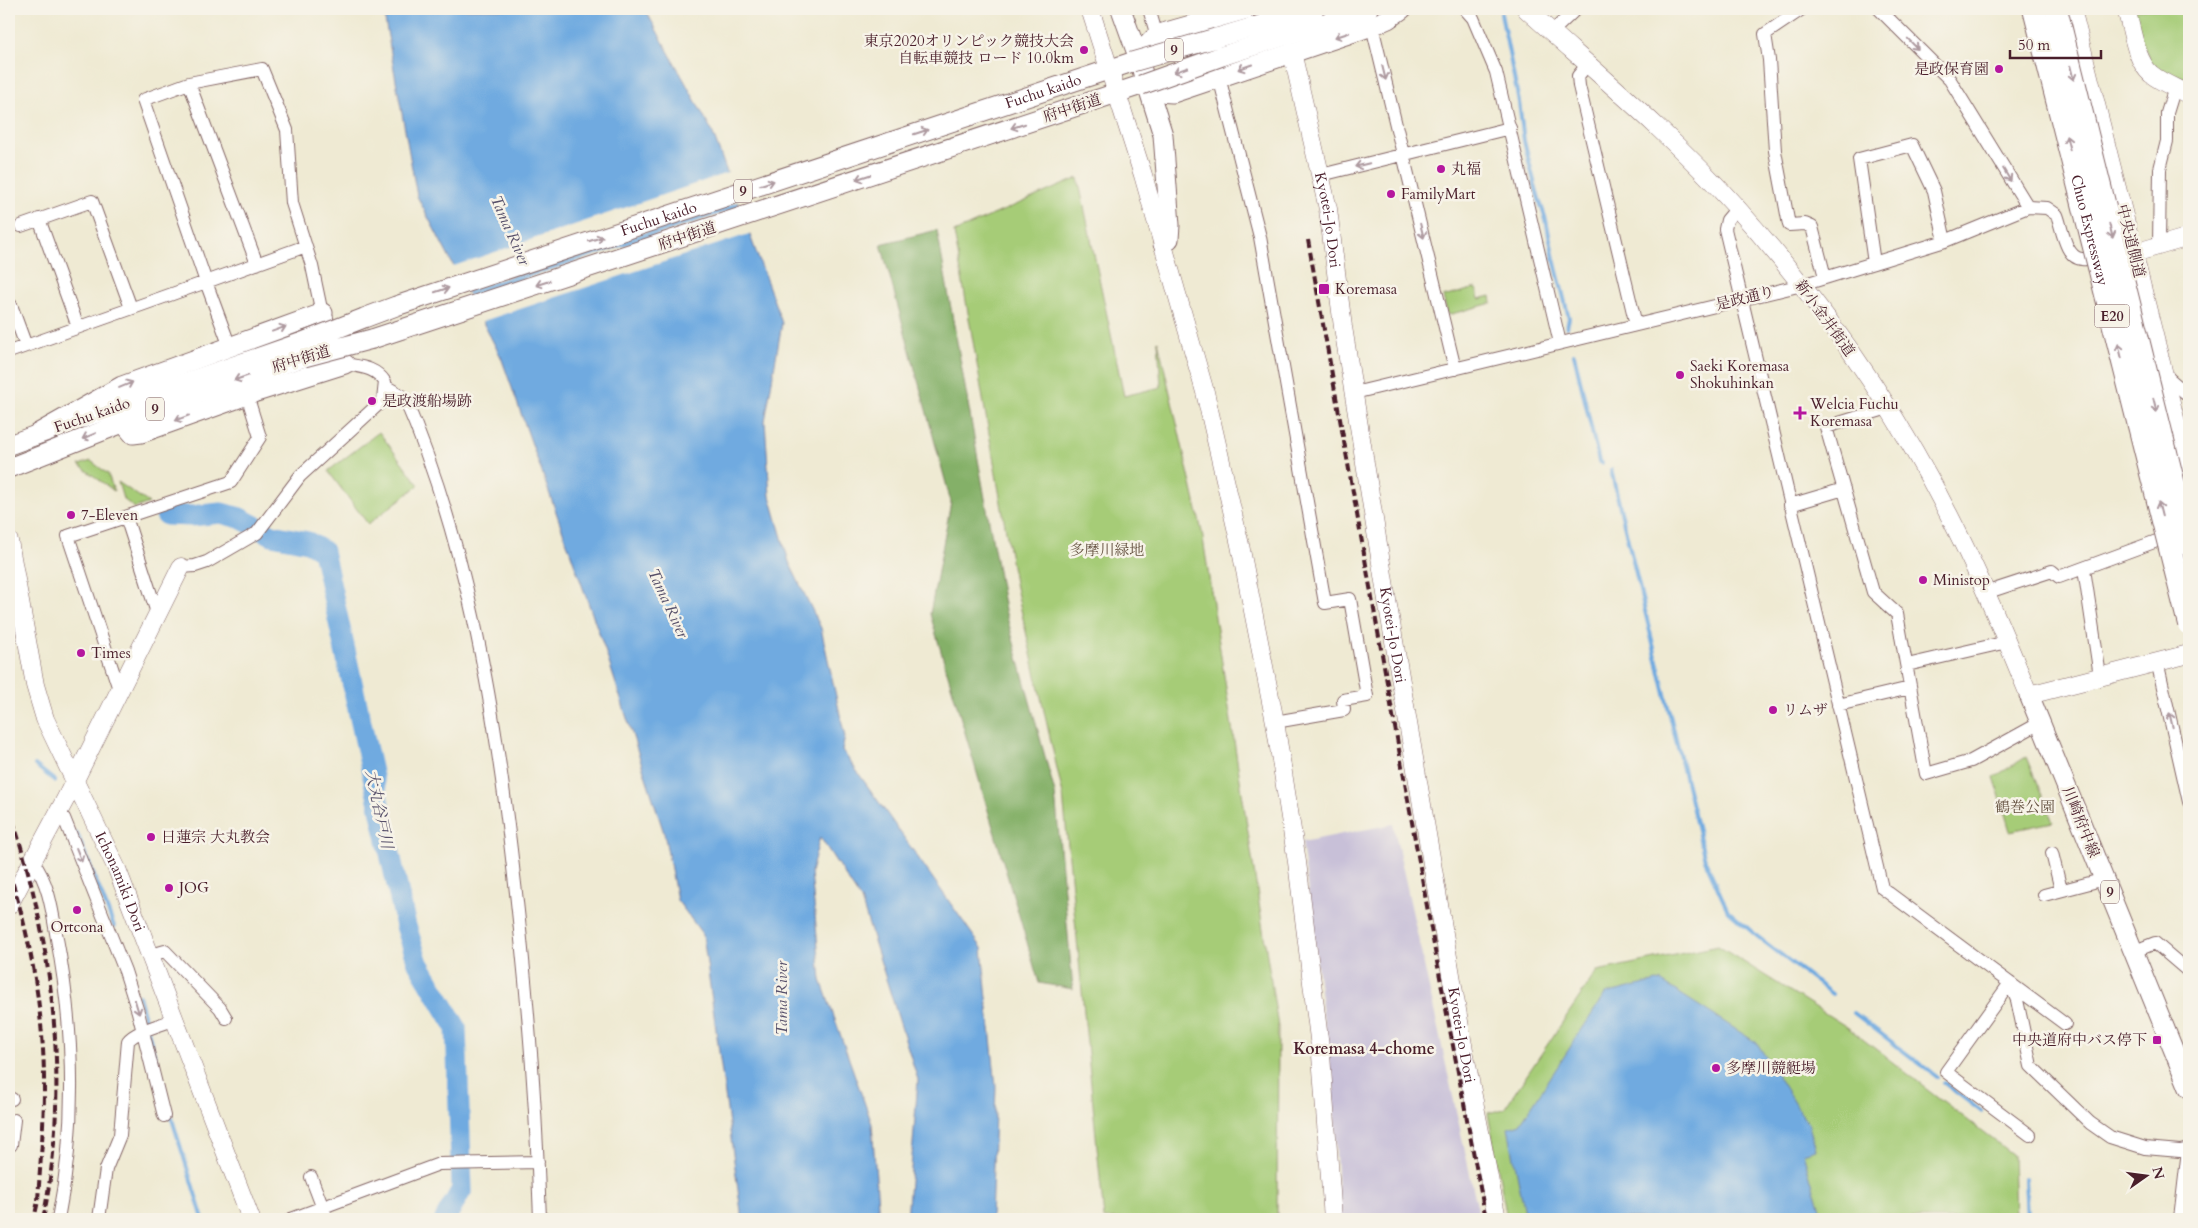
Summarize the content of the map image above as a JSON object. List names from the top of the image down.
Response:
{
  "streets": {
    "highway": ["Chuo Expressway", "E20"],
    "main road": [
      "9",
      "Fuchu kaido",
      "府中街道",
      "川崎府中線"
    ],
    "street": [
      "Kyotei-Jo Dori",
      "中央道側道",
      "是政通り",
      "新小金井街道",
      "Ichonamiki Dori"
    ]
  },
  "crossings": [
    ["Fuchu kaido", "府中街道"],
    ["Kyotei-Jo Dori", "是政通り"],
    ["是政通り", "新小金井街道"],
    ["新小金井街道", "川崎府中線"]
  ],
  "one_way": ["Fuchu kaido"],
  "districts": ["Koremasa 4-chome"],
  "water": ["Tama River", "大丸谷戸川"],
  "parks": ["多摩川緑地", "鶴巻公園"],
  "places": {
    "other": [
      "東京2020オリンピック競技大会 自転車競技 ロード 10.0km",
      "是政保育園",
      "丸福",
      "FamilyMart",
      "Saeki Koremasa Shokuhinkan",
      "是政渡船場跡",
      "7-Eleven",
      "Ministop",
      "Times",
      "リムザ",
      "日蓮宗 大丸教会",
      "JOG",
      "Ortcona",
      "多摩川競艇場"
    ],
    "transit": ["Koremasa", "中央道府中バス停下"],
    "health": ["Welcia Fuchu Koremasa"]
  },
  "scale_bar": "50 m",
  "north": "right"
}
